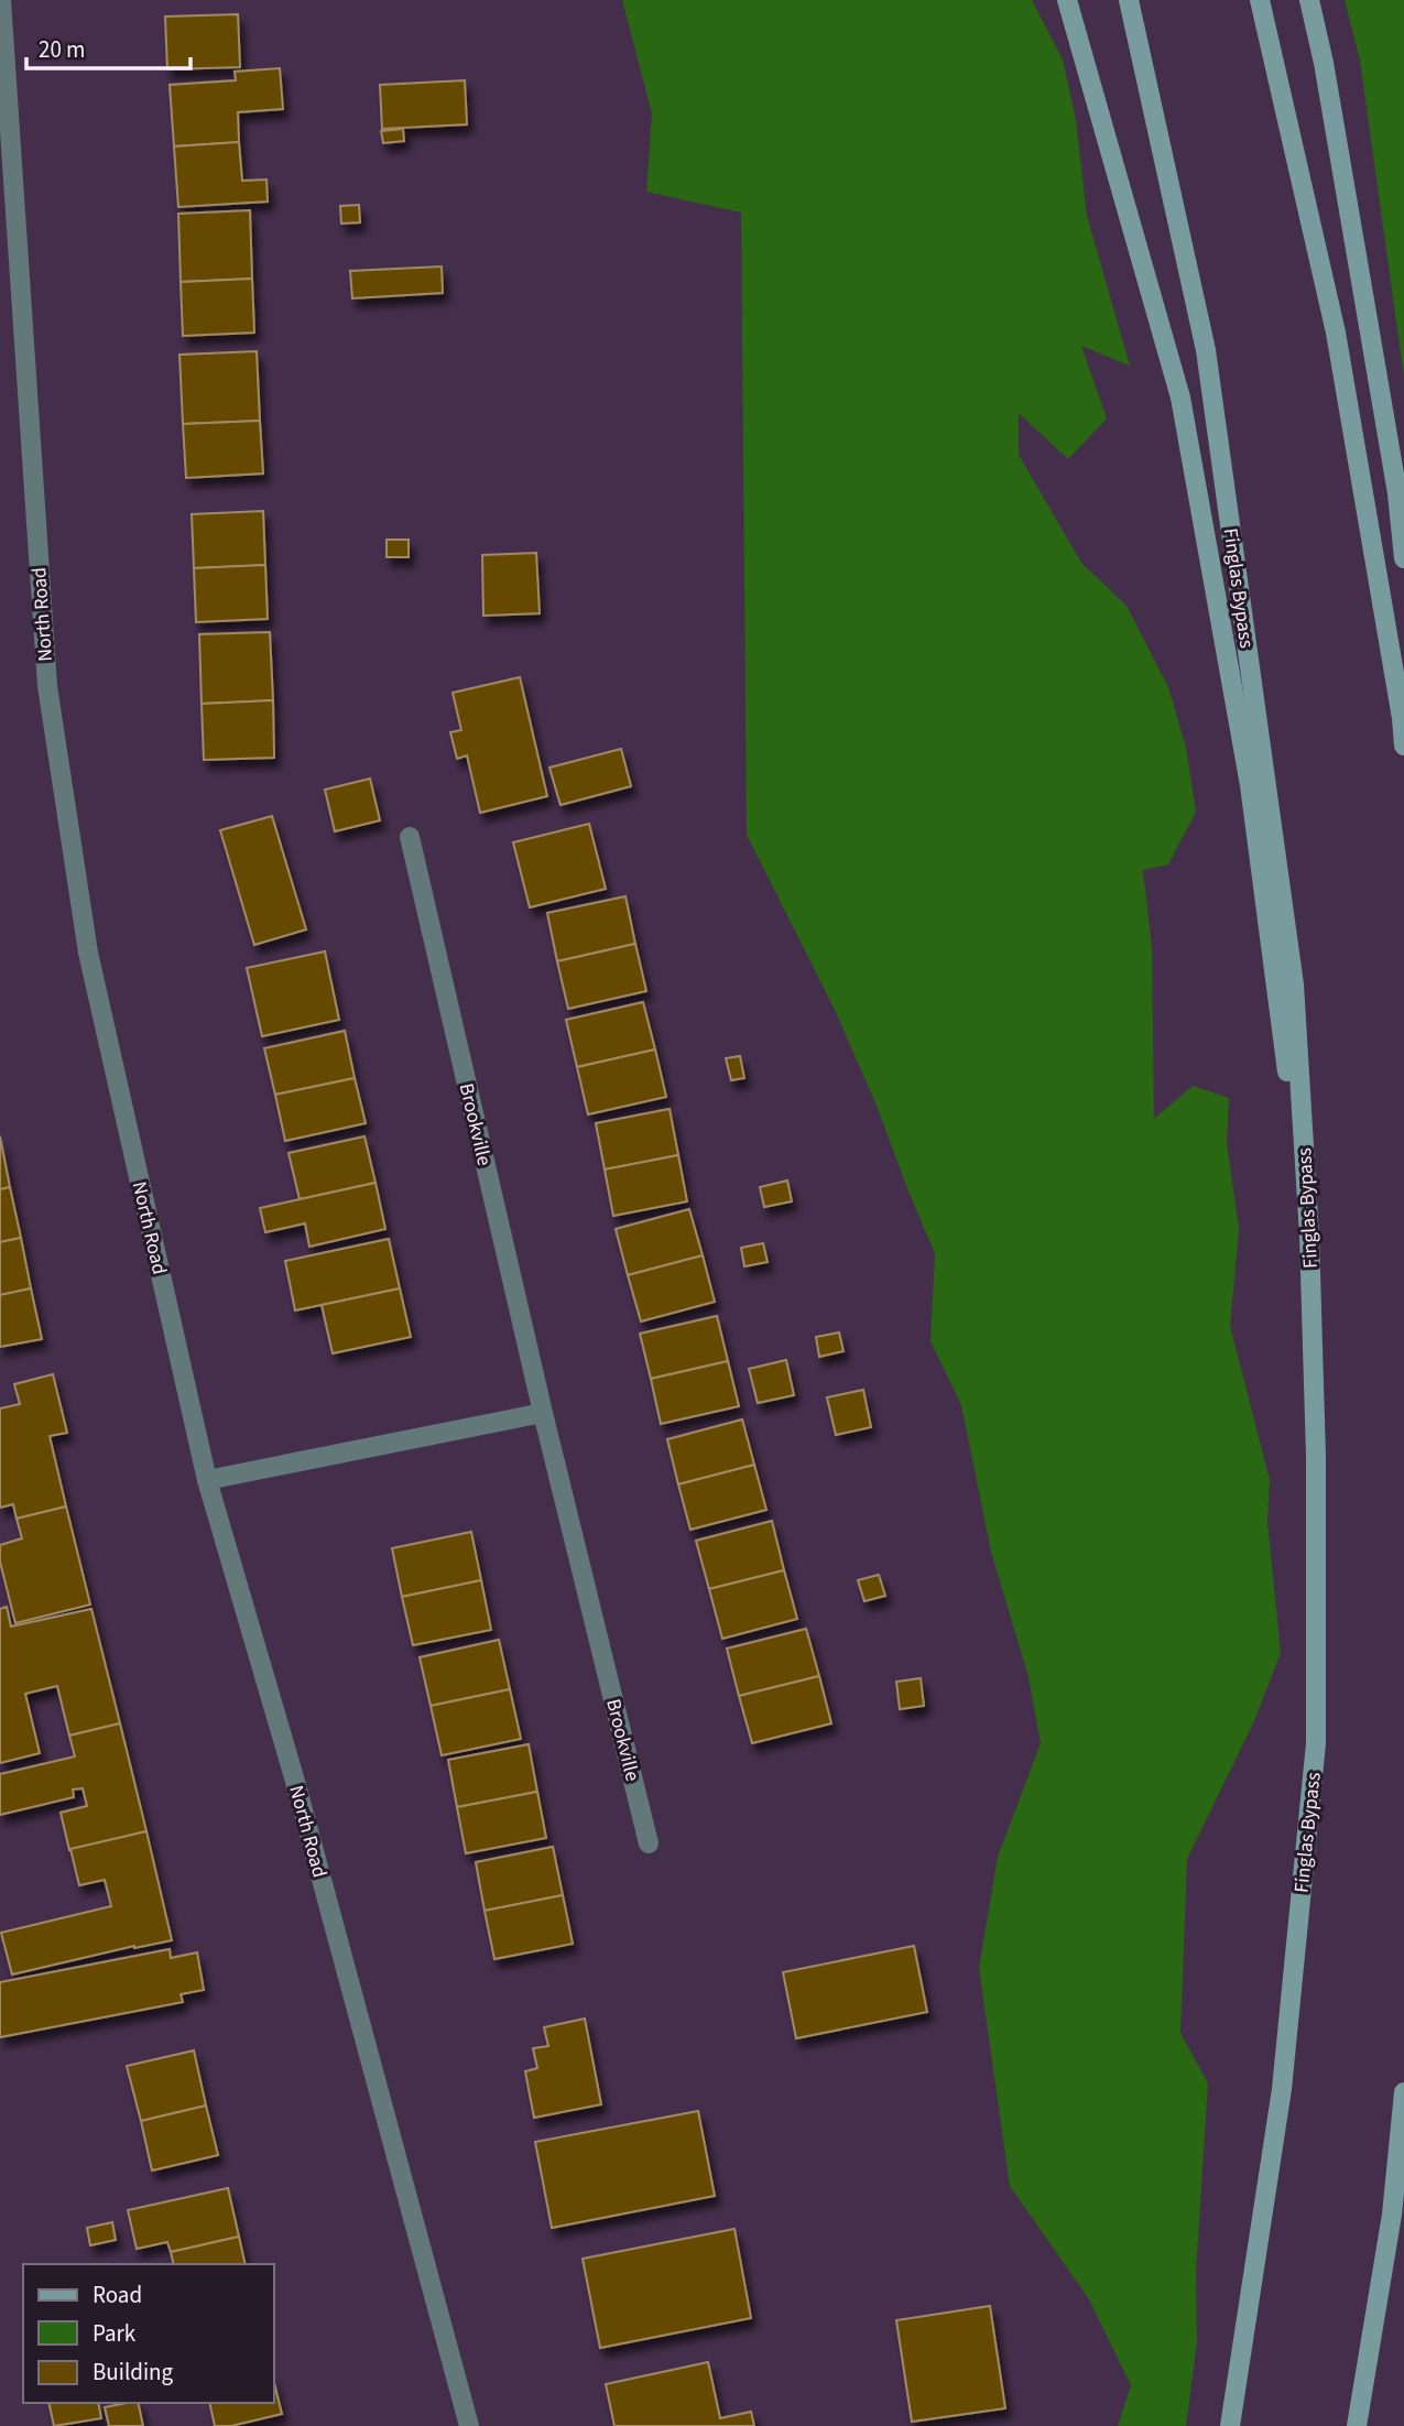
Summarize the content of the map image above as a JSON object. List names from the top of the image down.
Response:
{
  "streets": {
    "main road": ["Finglas Bypass"],
    "street": ["North Road", "Brookville"]
  },
  "legend": ["Road", "Park", "Building"],
  "scale_bar": "20 m"
}
